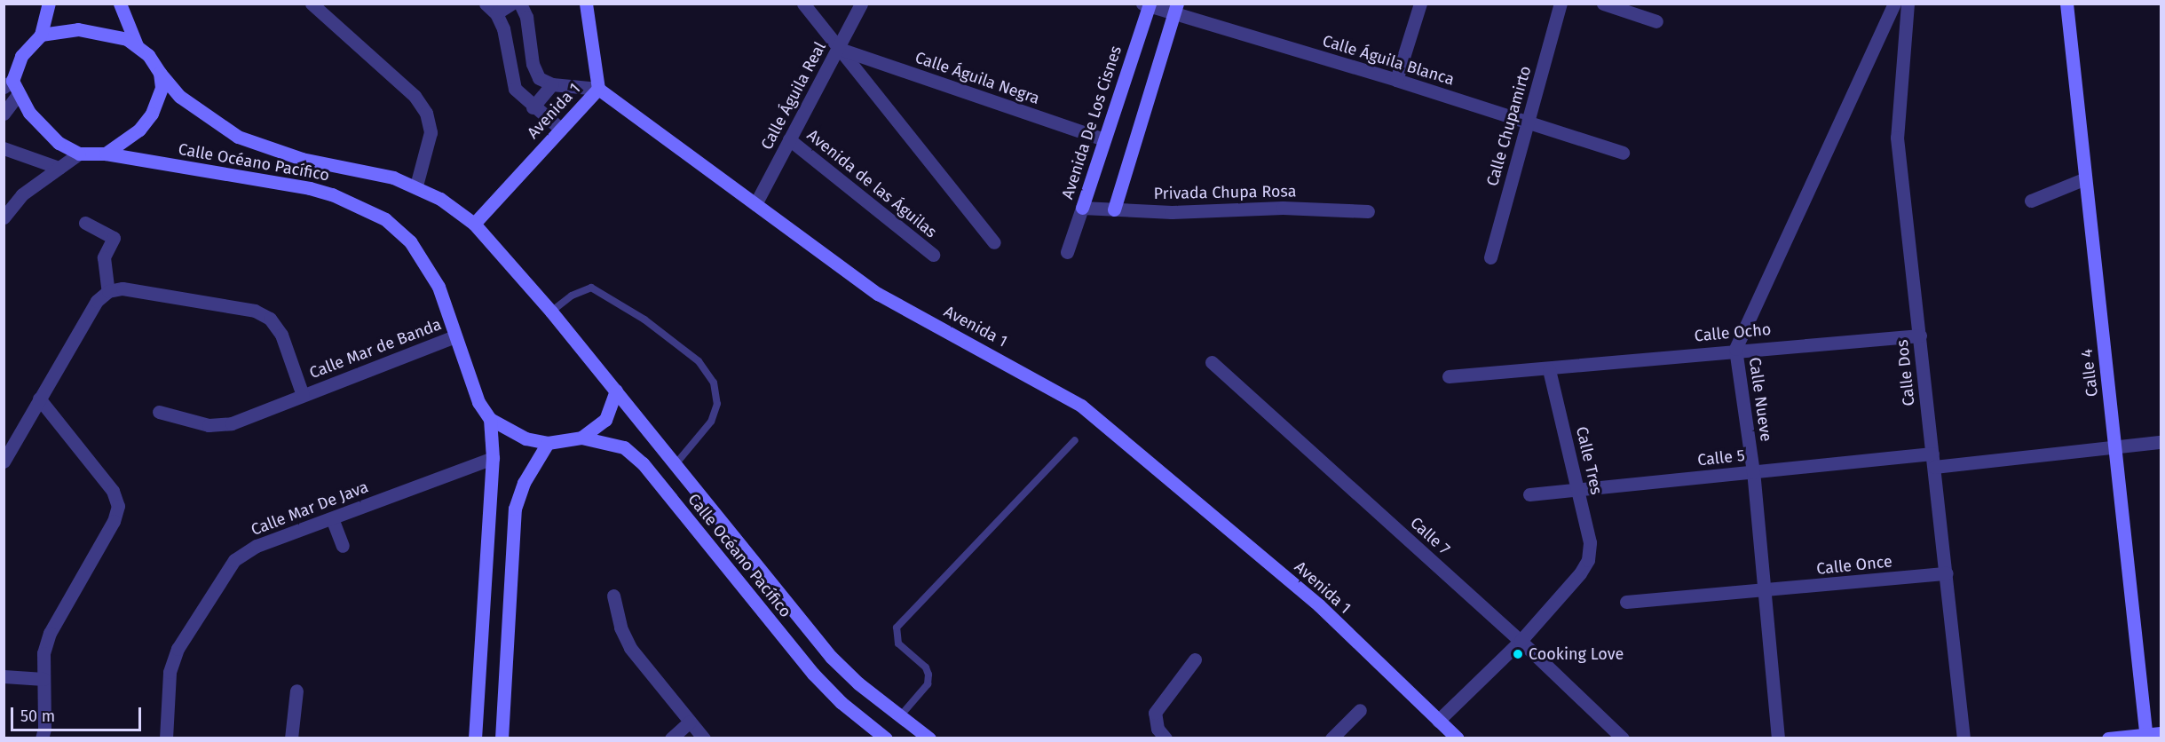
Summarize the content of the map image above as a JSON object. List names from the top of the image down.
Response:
{
  "streets": {
    "street": [
      "Calle Águila Blanca",
      "Calle Águila Negra",
      "Calle Águila Real",
      "Avenida 1",
      "Avenida De Los Cisnes",
      "Calle Chupamirto",
      "Calle Océano Pacífico",
      "Avenida de las Águilas",
      "Privada Chupa Rosa",
      "Calle Ocho",
      "Calle Mar de Banda",
      "Calle Dos",
      "Calle 4",
      "Calle Nueve",
      "Calle 5",
      "Calle Tres",
      "Calle Mar De Java",
      "Calle 7",
      "Calle Once"
    ]
  },
  "crossings": [
    ["Calle Águila Blanca", "Avenida De Los Cisnes"],
    ["Calle Águila Blanca", "Calle Chupamirto"],
    ["Calle Águila Negra", "Calle Águila Real"],
    ["Calle Águila Negra", "Avenida De Los Cisnes"],
    ["Calle Águila Real", "Avenida 1"],
    ["Calle Águila Real", "Avenida de las Águilas"],
    ["Avenida 1", "Calle Océano Pacífico"],
    ["Avenida De Los Cisnes", "Privada Chupa Rosa"],
    ["Calle Océano Pacífico", "Calle Mar de Banda"],
    ["Calle Océano Pacífico", "Calle Mar De Java"],
    ["Calle Ocho", "Calle Dos"],
    ["Calle Ocho", "Calle Nueve"],
    ["Calle Ocho", "Calle Tres"],
    ["Calle Dos", "Calle 5"],
    ["Calle Dos", "Calle Once"],
    ["Calle Nueve", "Calle 5"],
    ["Calle Nueve", "Calle Once"],
    ["Calle 5", "Calle Tres"],
    ["Calle Tres", "Calle 7"]
  ],
  "places": ["Cooking Love"],
  "scale_bar": "50 m"
}
